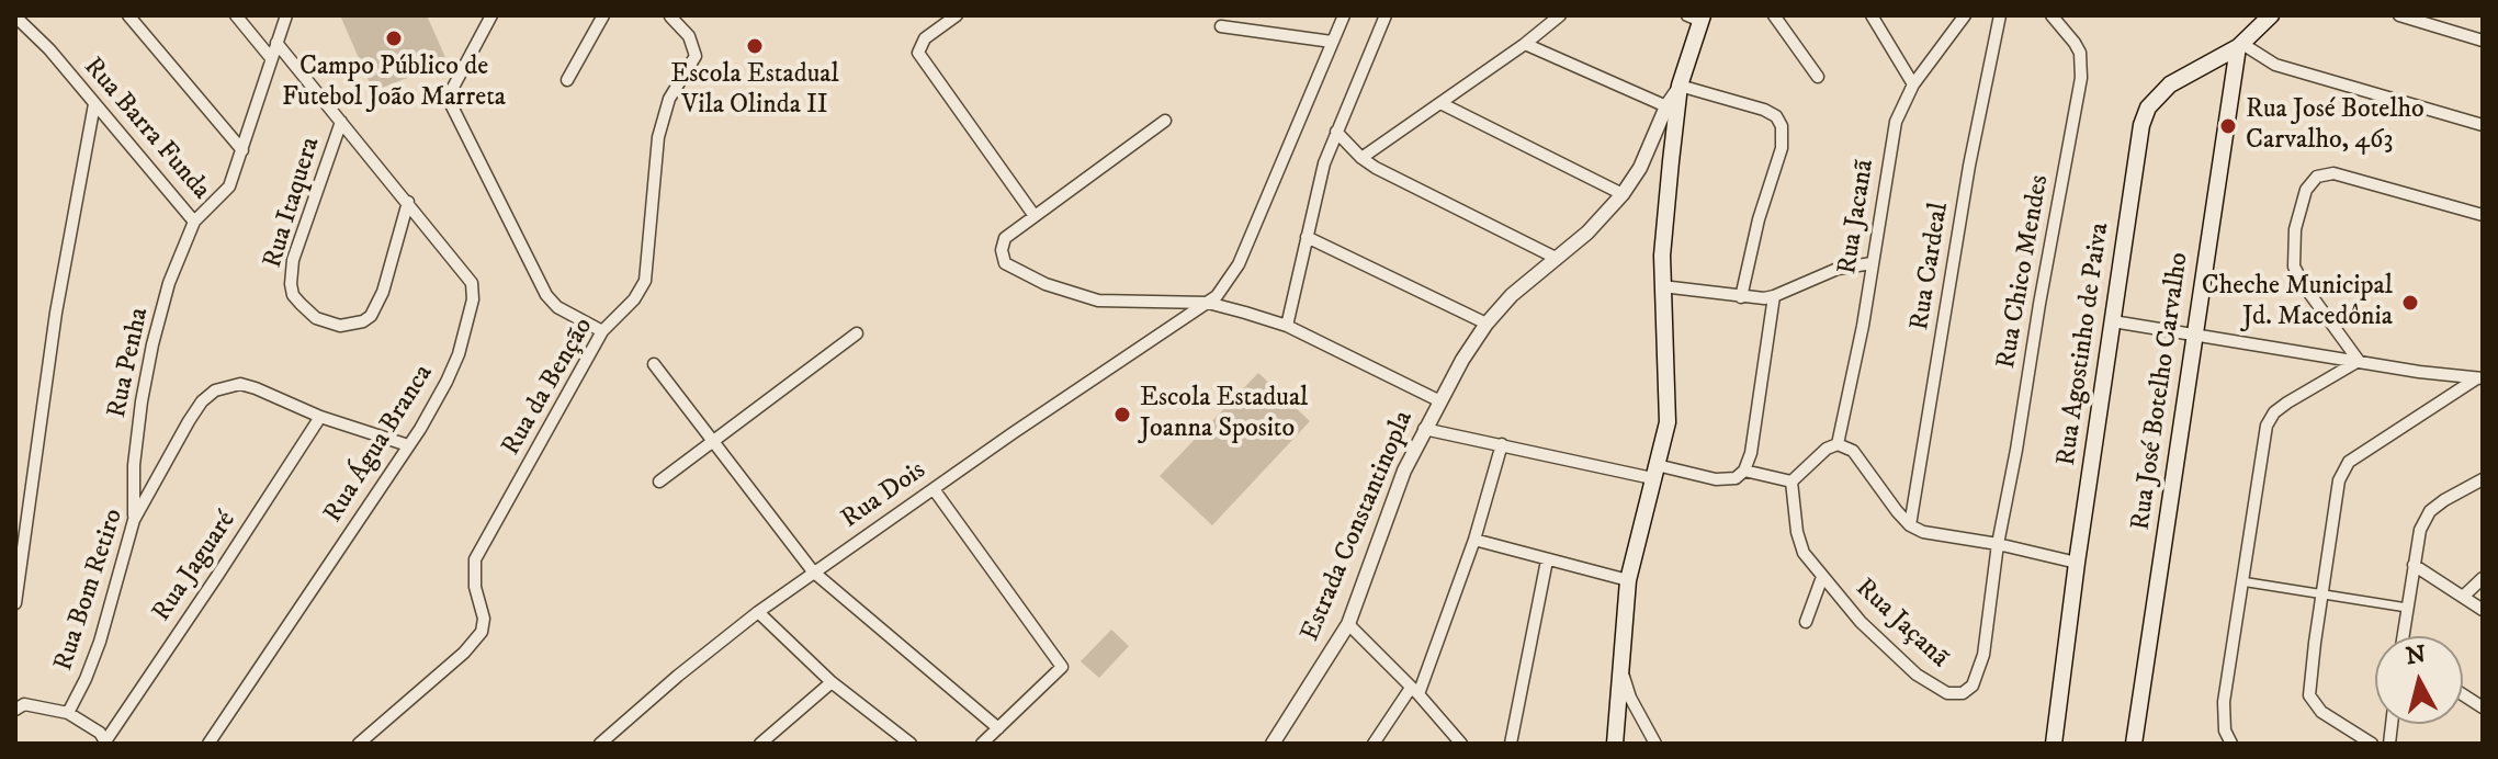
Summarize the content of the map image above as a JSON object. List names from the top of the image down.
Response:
{
  "streets": {
    "main road": ["Rua Agostinho de Paiva", "Rua José Botelho Carvalho"],
    "street": [
      "Rua Barra Funda",
      "Rua Itaquera",
      "Rua Jacanã",
      "Rua Cardeal",
      "Rua Chico Mendes",
      "Rua Penha",
      "Rua da Benção",
      "Rua Água Branca",
      "Rua Dois",
      "Estrada Constantinopla",
      "Rua Jaguaré",
      "Rua Bom Retiro",
      "Rua Jaçanã"
    ]
  },
  "crossings": [
    ["Rua Barra Funda", "Rua Penha"],
    ["Rua Barra Funda", "Rua Água Branca"],
    ["Rua Itaquera", "Rua Água Branca"],
    ["Rua Chico Mendes", "Rua Jaçanã"],
    ["Rua Agostinho de Paiva", "Rua José Botelho Carvalho"],
    ["Rua Penha", "Rua Bom Retiro"],
    ["Rua Água Branca", "Rua Bom Retiro"],
    ["Rua Jaguaré", "Rua Bom Retiro"]
  ],
  "places": [
    "Campo Público de Futebol João Marreta",
    "Escola Estadual Vila Olinda II",
    "Rua José Botelho Carvalho, 463",
    "Cheche Municipal Jd. Macedônia",
    "Escola Estadual Joanna Sposito"
  ],
  "north": "top"
}
